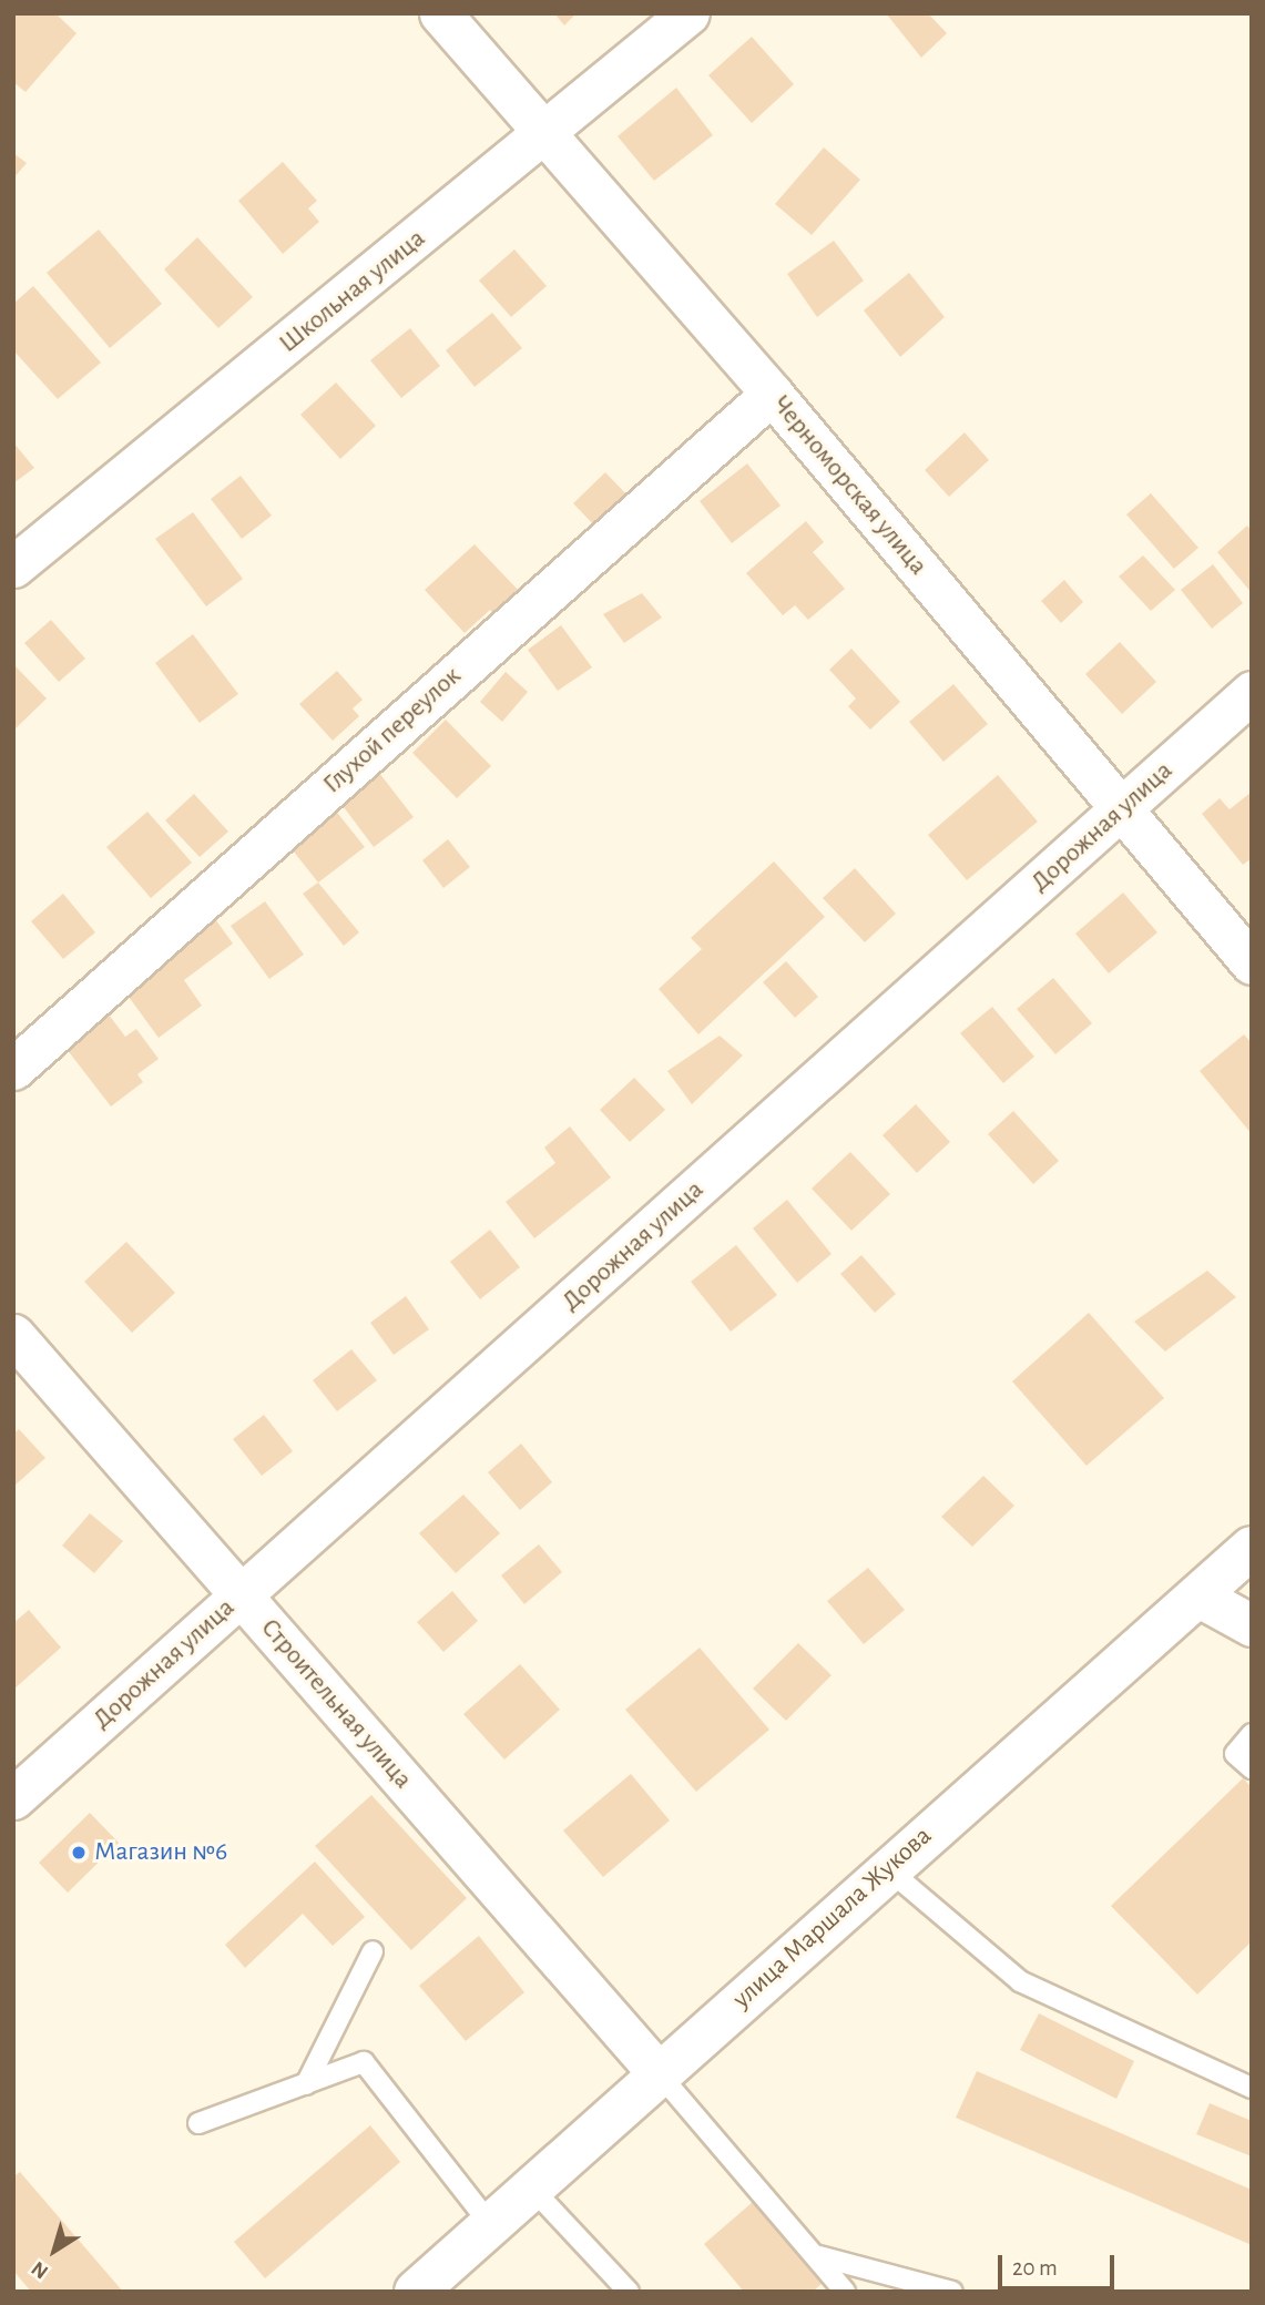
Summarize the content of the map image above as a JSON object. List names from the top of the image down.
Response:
{
  "streets": {
    "main road": ["улица Маршала Жукова"],
    "street": [
      "Школьная улица",
      "Черноморская улица",
      "Глухой переулок",
      "Дорожная улица",
      "Строительная улица"
    ]
  },
  "crossings": [
    ["Школьная улица", "Черноморская улица"],
    ["Черноморская улица", "Глухой переулок"],
    ["Черноморская улица", "Дорожная улица"],
    ["Дорожная улица", "Строительная улица"],
    ["Строительная улица", "улица Маршала Жукова"]
  ],
  "places": ["Магазин №6"],
  "scale_bar": "20 m",
  "north": "bottom left"
}
